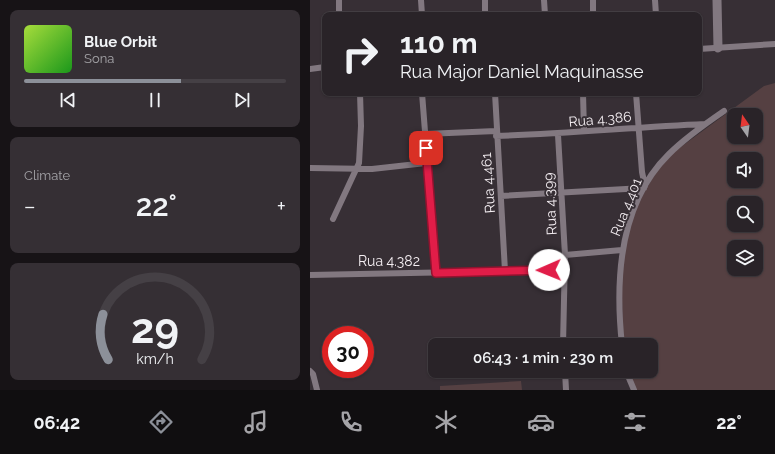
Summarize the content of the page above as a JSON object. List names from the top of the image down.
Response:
{
  "streets": {
    "street": [
      "Rua 4.386",
      "Rua 4.461",
      "Rua 4.399",
      "Rua 4.401",
      "Rua 4.382"
    ]
  },
  "crossings": [
    ["Rua 4.386", "Rua 4.461"],
    ["Rua 4.386", "Rua 4.399"],
    ["Rua 4.386", "Rua 4.401"],
    ["Rua 4.461", "Rua 4.382"],
    ["Rua 4.399", "Rua 4.382"]
  ],
  "north": "top",
  "page": {
    "turn": ["110 m", "Rua Major Daniel Maquinasse"],
    "song": ["Blue Orbit", "Sona"],
    "tile": "Climate",
    "heat": ["−", "22°", "+"],
    "limit": "30",
    "trip": "06:43 · 1 min · 230 m",
    "tabs": ["06:42", "22°"],
    "gauge": ["29", "km/h"]
  }
}
